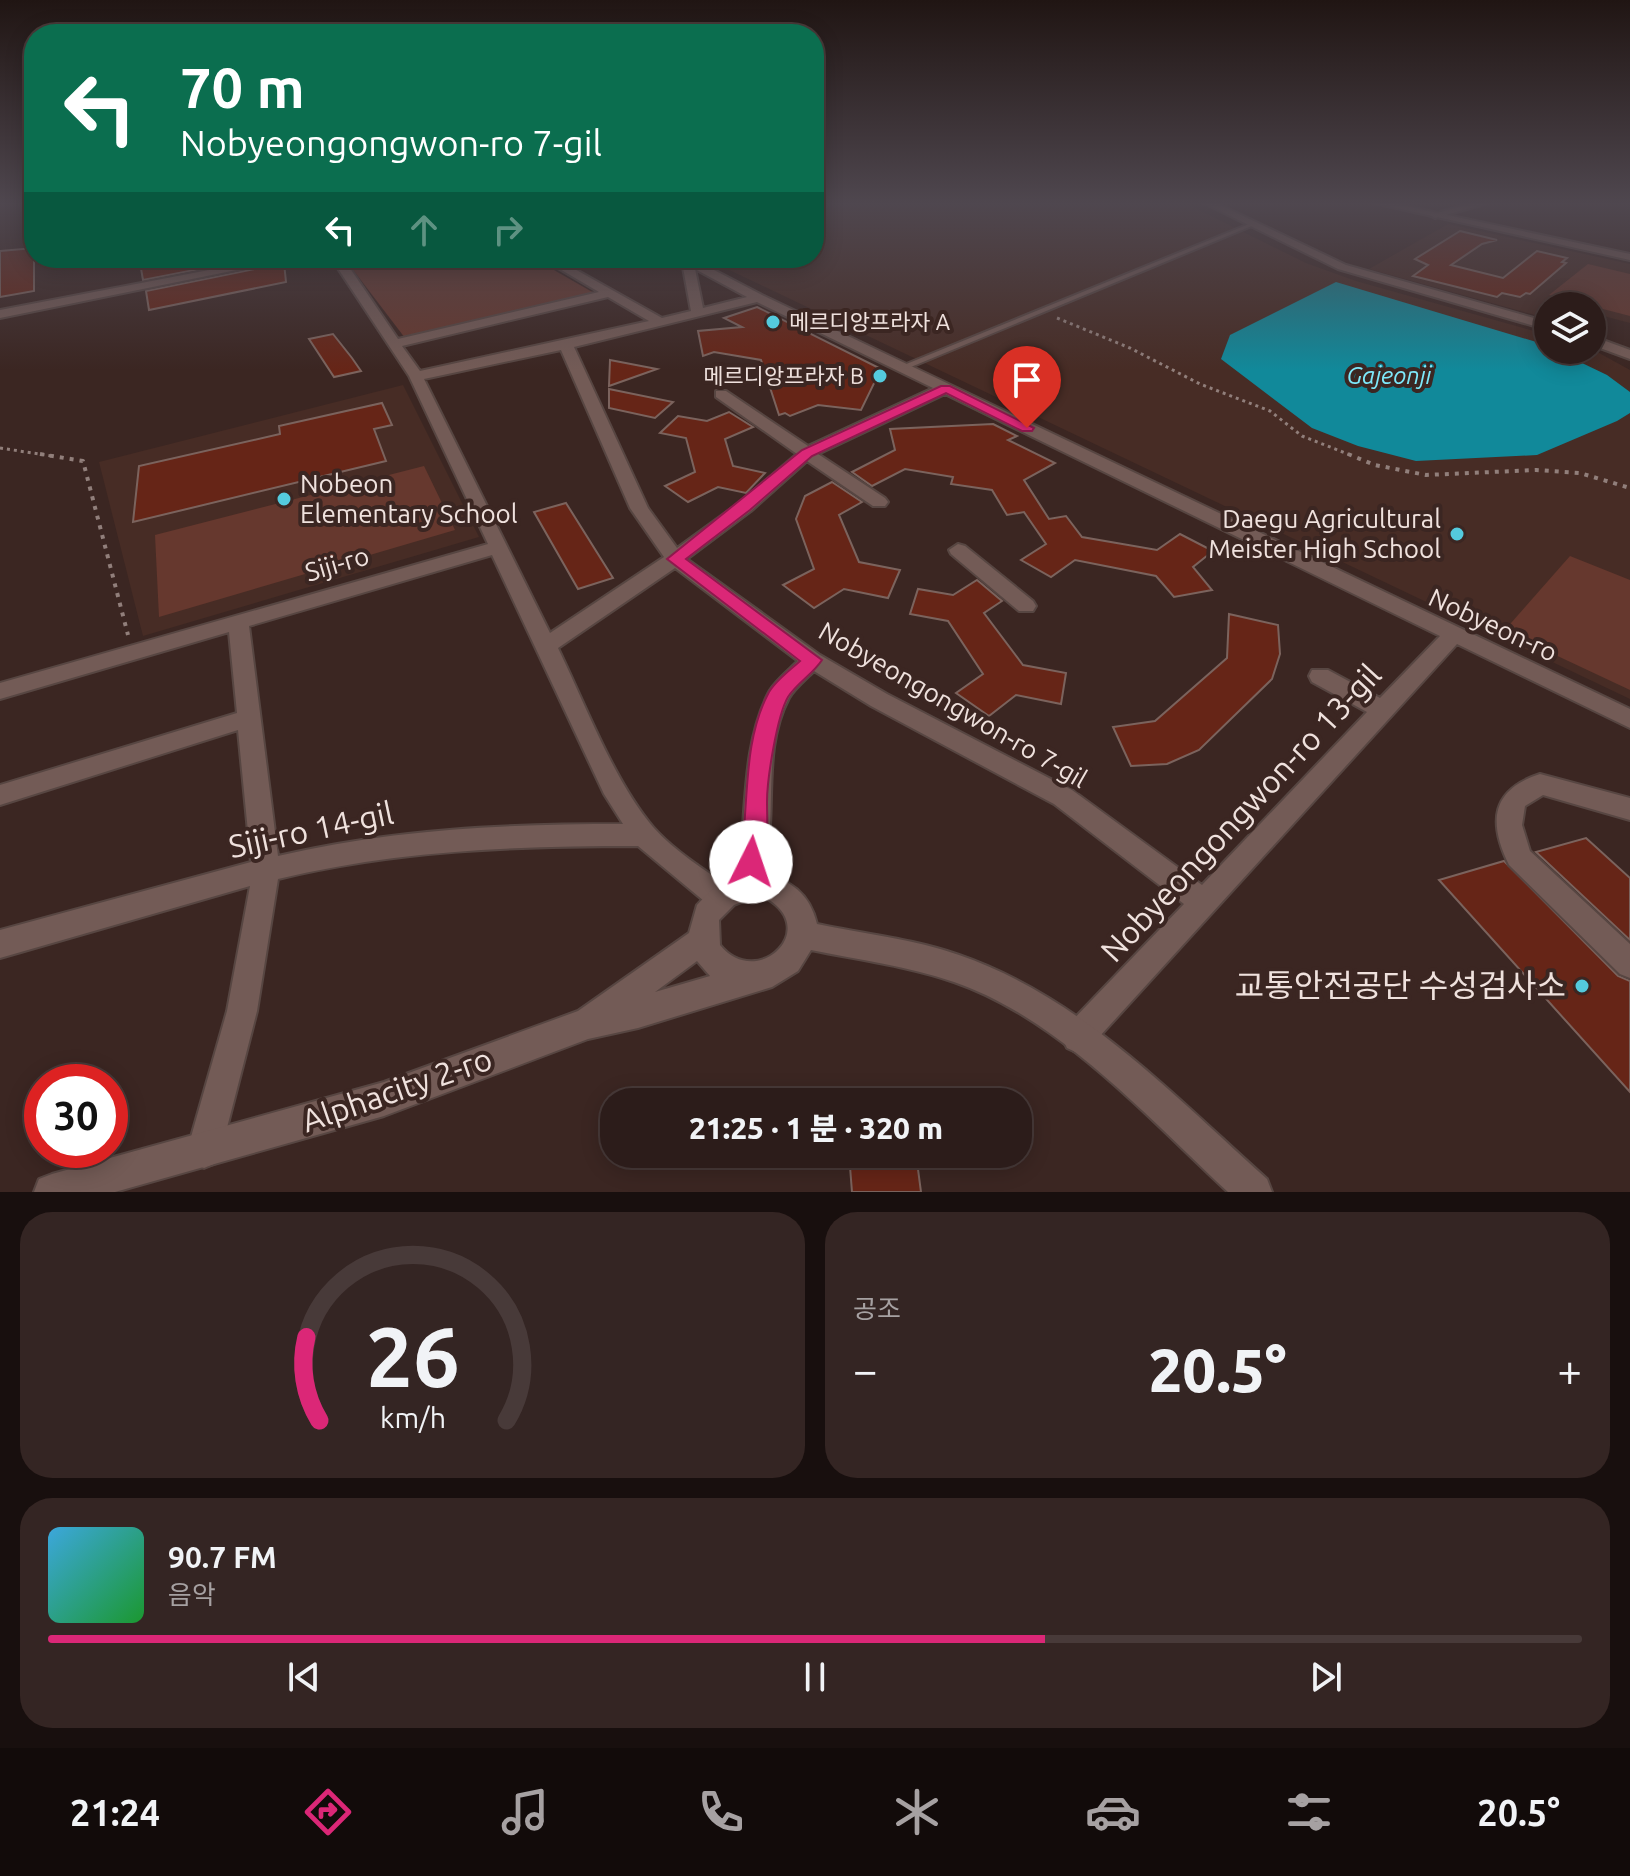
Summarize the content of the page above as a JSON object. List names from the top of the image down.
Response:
{
  "streets": {
    "street": [
      "Siji-ro",
      "Nobyeon-ro",
      "Nobyeongongwon-ro 7-gil",
      "Nobyeongongwon-ro 13-gil",
      "Siji-ro 14-gil",
      "Alphacity 2-ro"
    ]
  },
  "crossings": [
    ["Nobyeon-ro", "Nobyeongongwon-ro 13-gil"],
    ["Nobyeongongwon-ro 7-gil", "Nobyeongongwon-ro 13-gil"]
  ],
  "water": ["Gajeonji"],
  "places": [
    "메르디앙프라자 A",
    "메르디앙프라자 B",
    "Nobeon Elementary School",
    "Daegu Agricultural Meister High School",
    "교통안전공단 수성검사소"
  ],
  "page": {
    "turn": ["70 m", "Nobyeongongwon-ro 7-gil"],
    "limit": "30",
    "trip": "21:25 · 1 분 · 320 m",
    "tile": "공조",
    "heat": ["−", "20.5°", "+"],
    "song": ["90.7 FM", "음악"],
    "tabs": ["21:24", "20.5°"],
    "gauge": ["26", "km/h"]
  }
}
